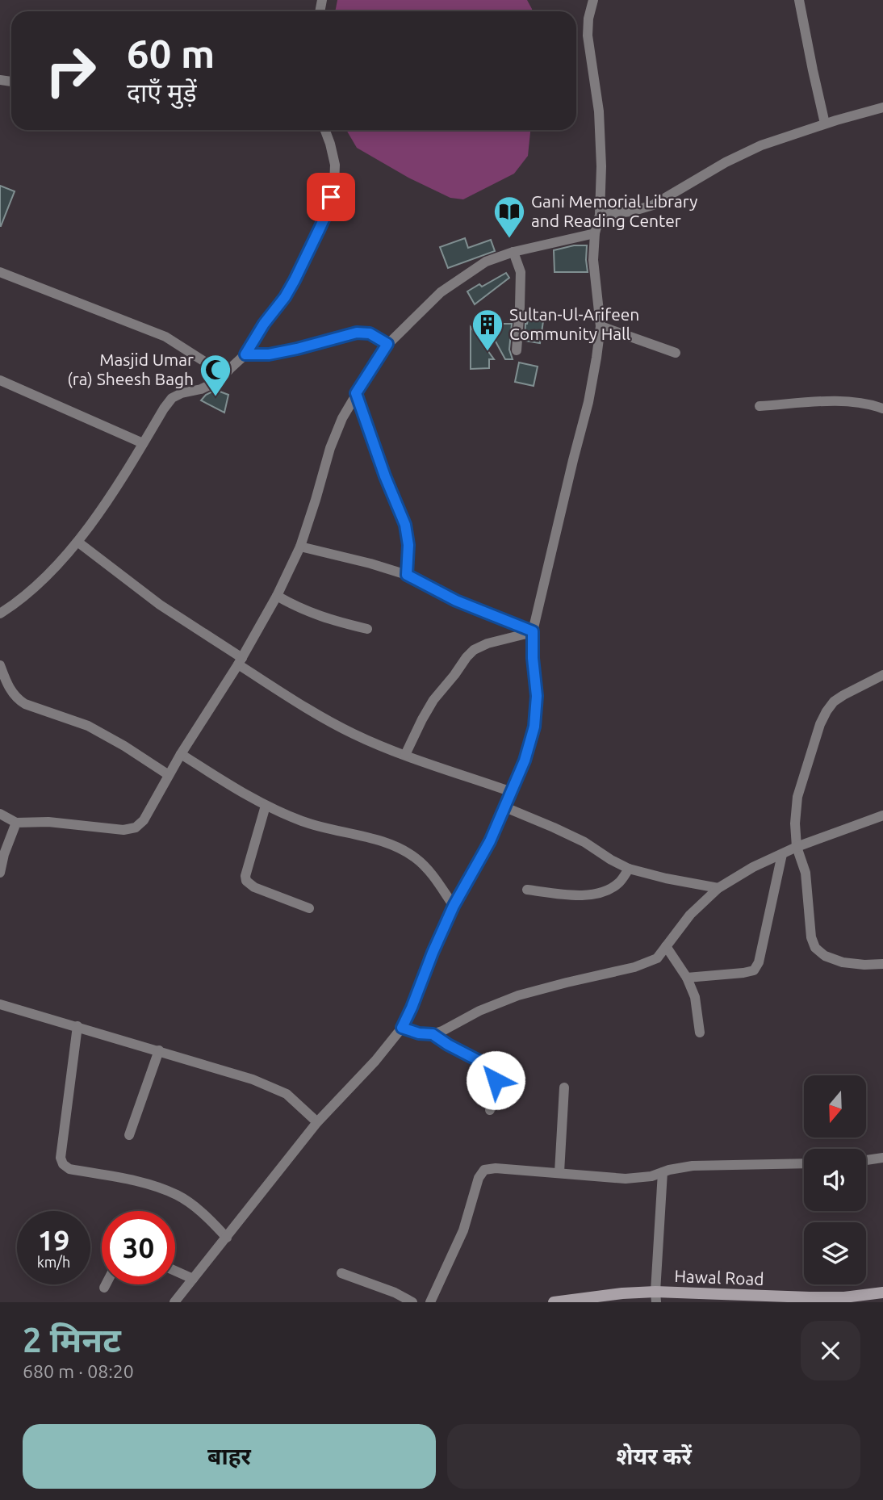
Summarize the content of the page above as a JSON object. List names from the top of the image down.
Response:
{
  "streets": {
    "main road": ["Hawal Road"]
  },
  "places": {
    "library": ["Gani Memorial Library and Reading Center"],
    "building": ["Sultan-Ul-Arifeen Community Hall"],
    "mosque": ["Masjid Umar (ra) Sheesh Bagh"]
  },
  "north": "bottom",
  "page": {
    "turn": ["60 m", "दाएँ मुड़ें"],
    "speed": "19 km/h",
    "limit": "30",
    "heading": ["2 मिनट", "680 m · 08:20"],
    "buttons": ["बाहर", "शेयर करें"]
  }
}
